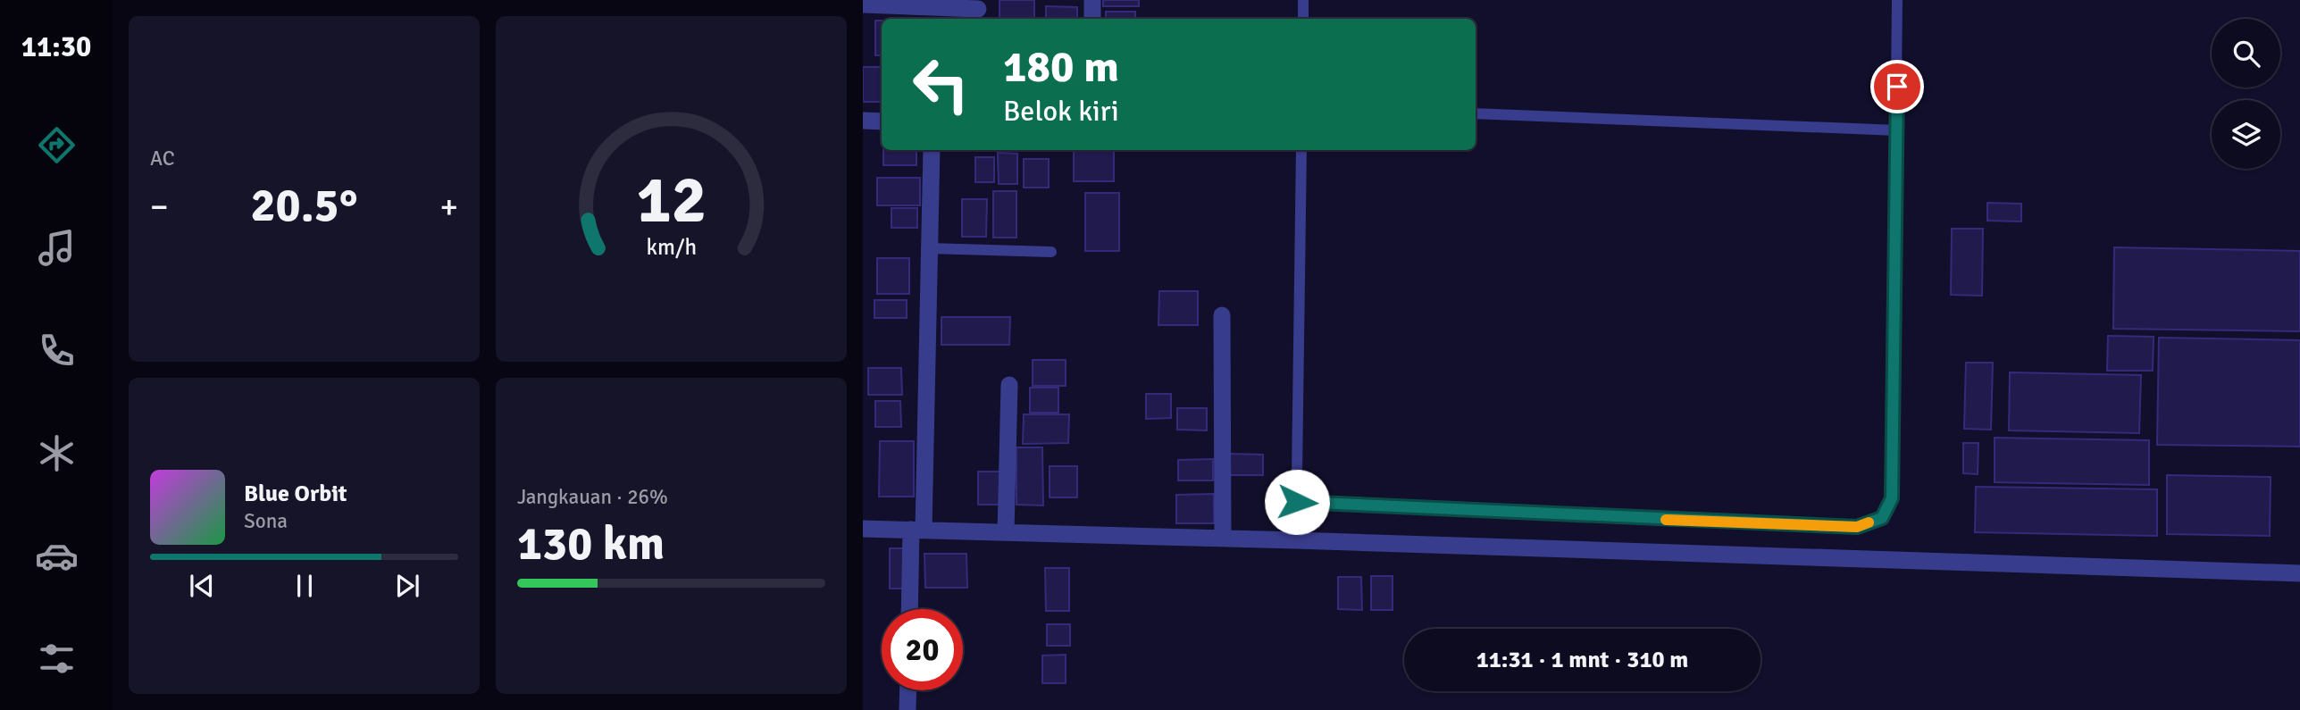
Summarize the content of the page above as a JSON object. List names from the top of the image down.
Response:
{
  "page": {
    "tabs": "11:30",
    "tile": [
      "AC",
      ["Jangkauan · 26%", "130 km"]
    ],
    "turn": ["180 m", "Belok kiri"],
    "heat": ["−", "20.5°", "+"],
    "song": ["Blue Orbit", "Sona"],
    "limit": "20",
    "trip": "11:31 · 1 mnt · 310 m",
    "gauge": ["12", "km/h"]
  }
}
